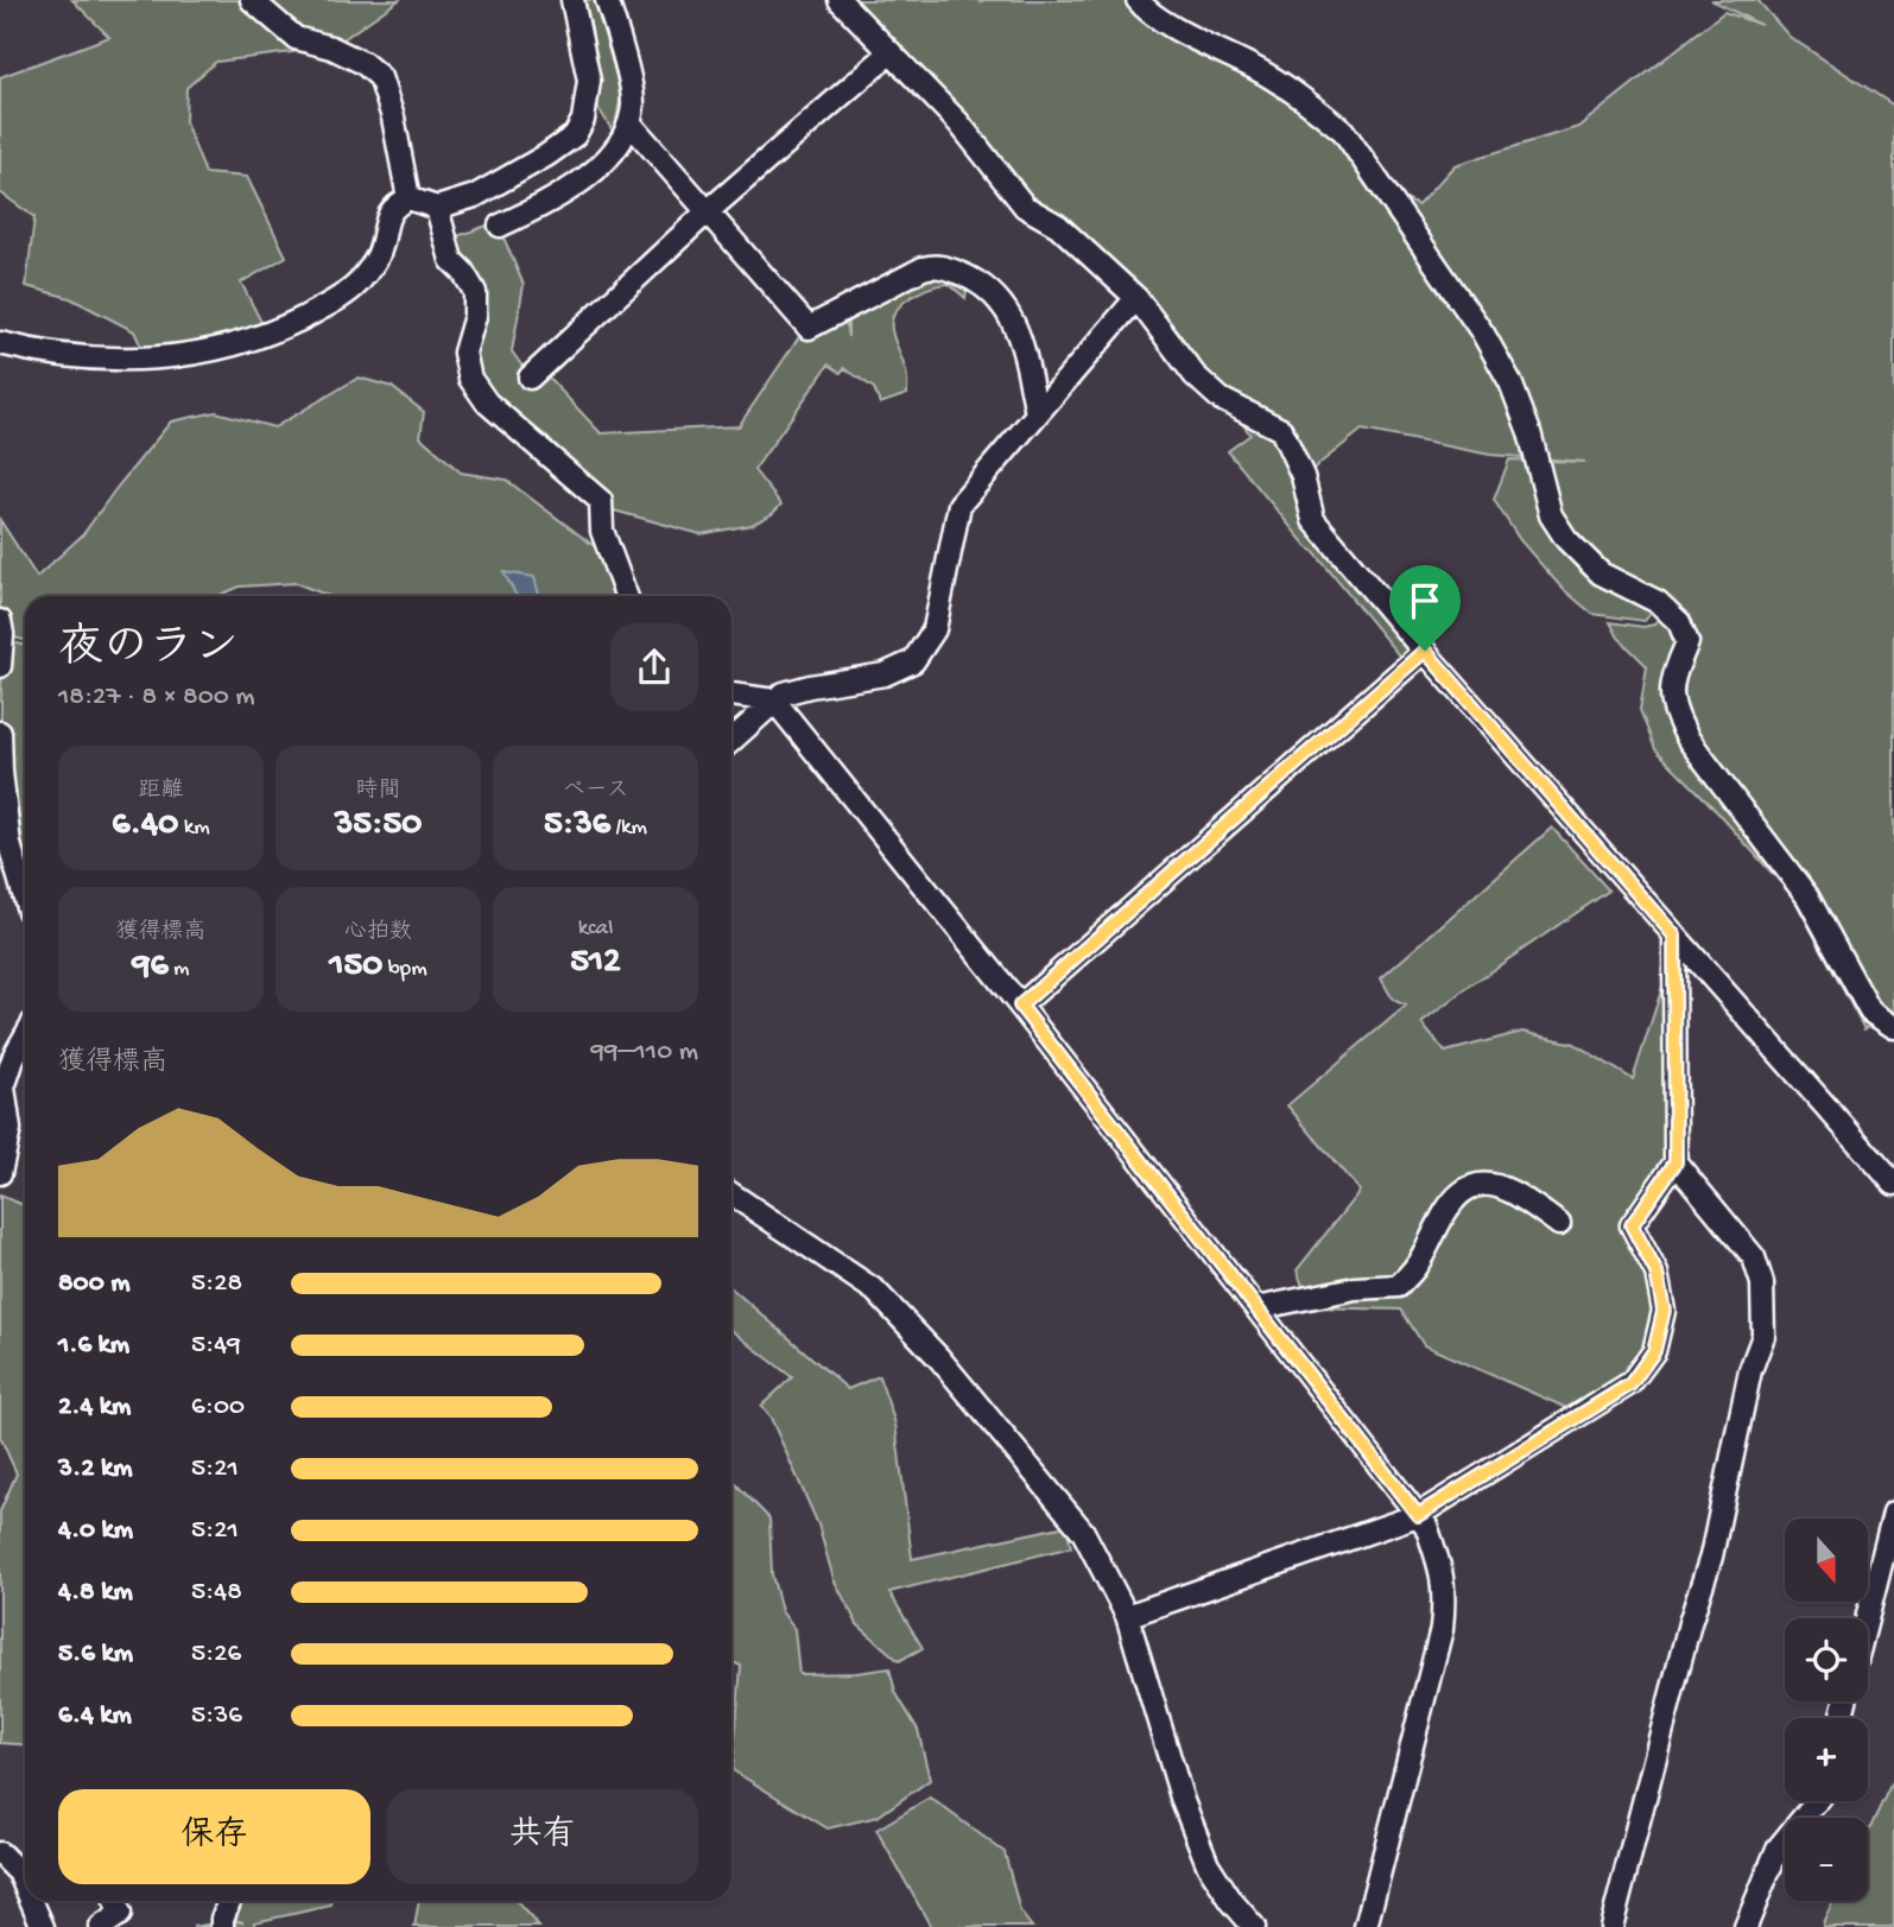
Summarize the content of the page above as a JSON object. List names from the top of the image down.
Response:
{
  "north": "bottom",
  "page": {
    "heading": ["夜のラン", "18:27 · 8 × 800 m"],
    "stats": [
      ["距離", "6.40 km"],
      ["時間", "35:50"],
      ["ペース", "5:36 /km"],
      ["獲得標高", "96 m"],
      ["心拍数", "150 bpm"],
      ["kcal", "512"]
    ],
    "chart": ["獲得標高", "99–110 m"],
    "list": [
      {
        "name": "800 m",
        "note": "5:28"
      },
      {
        "name": "1.6 km",
        "note": "5:49"
      },
      {
        "name": "2.4 km",
        "note": "6:00"
      },
      {
        "name": "3.2 km",
        "note": "5:21"
      },
      {
        "name": "4.0 km",
        "note": "5:21"
      },
      {
        "name": "4.8 km",
        "note": "5:48"
      },
      {
        "name": "5.6 km",
        "note": "5:26"
      },
      {
        "name": "6.4 km",
        "note": "5:36"
      }
    ],
    "map_buttons": ["+", "−"],
    "buttons": ["保存", "共有"]
  }
}
